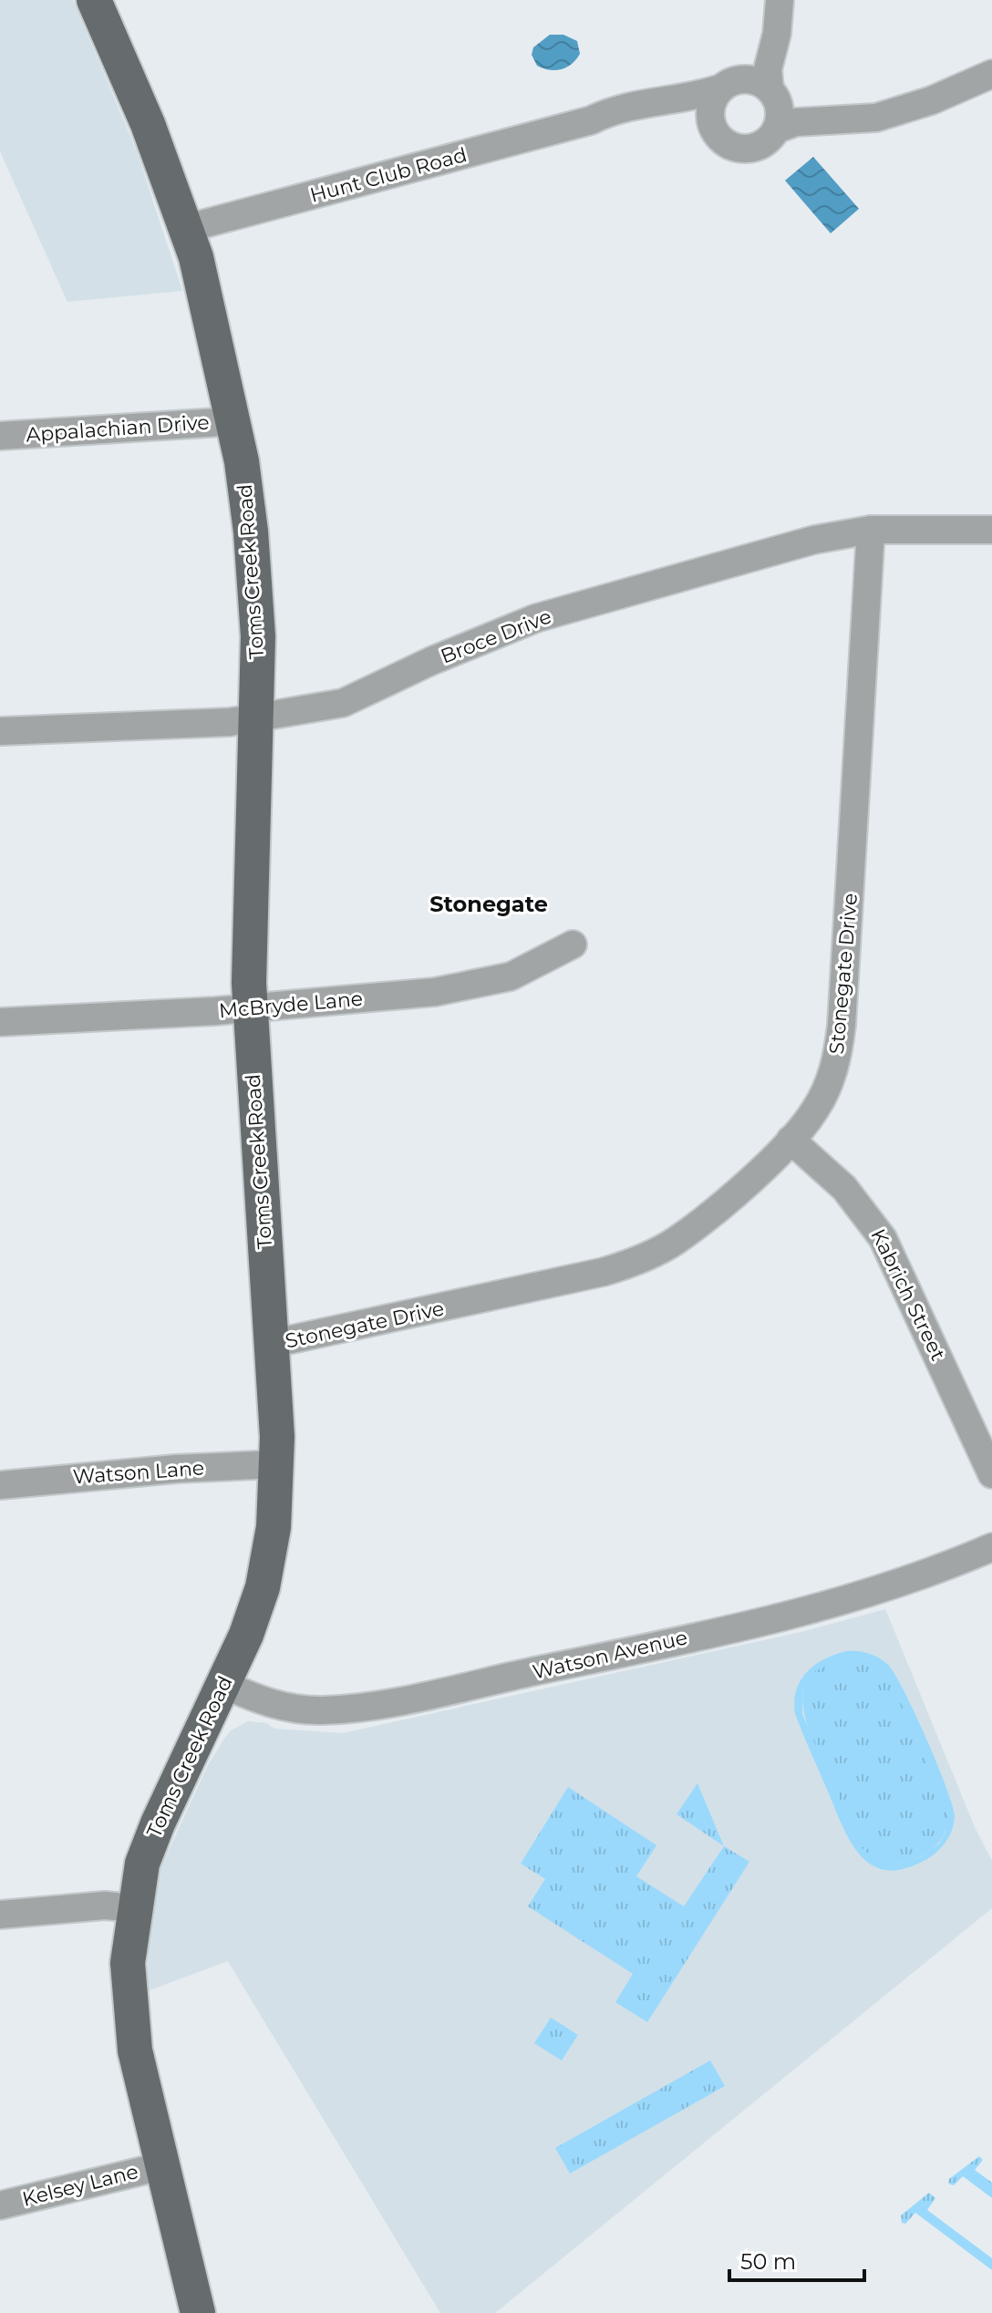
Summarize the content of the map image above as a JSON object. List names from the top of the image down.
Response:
{
  "streets": {
    "main road": ["Toms Creek Road"],
    "street": [
      "Hunt Club Road",
      "Appalachian Drive",
      "Broce Drive",
      "Stonegate Drive",
      "McBryde Lane",
      "Kabrich Street",
      "Watson Lane",
      "Watson Avenue",
      "Kelsey Lane"
    ]
  },
  "crossings": [
    ["Hunt Club Road", "Toms Creek Road"],
    ["Appalachian Drive", "Toms Creek Road"],
    ["Toms Creek Road", "Broce Drive"],
    ["Toms Creek Road", "Stonegate Drive"],
    ["Toms Creek Road", "McBryde Lane"],
    ["Toms Creek Road", "Watson Lane"],
    ["Toms Creek Road", "Watson Avenue"],
    ["Toms Creek Road", "Kelsey Lane"],
    ["Broce Drive", "Stonegate Drive"],
    ["Stonegate Drive", "Kabrich Street"]
  ],
  "districts": ["Stonegate"],
  "scale_bar": "50 m"
}
